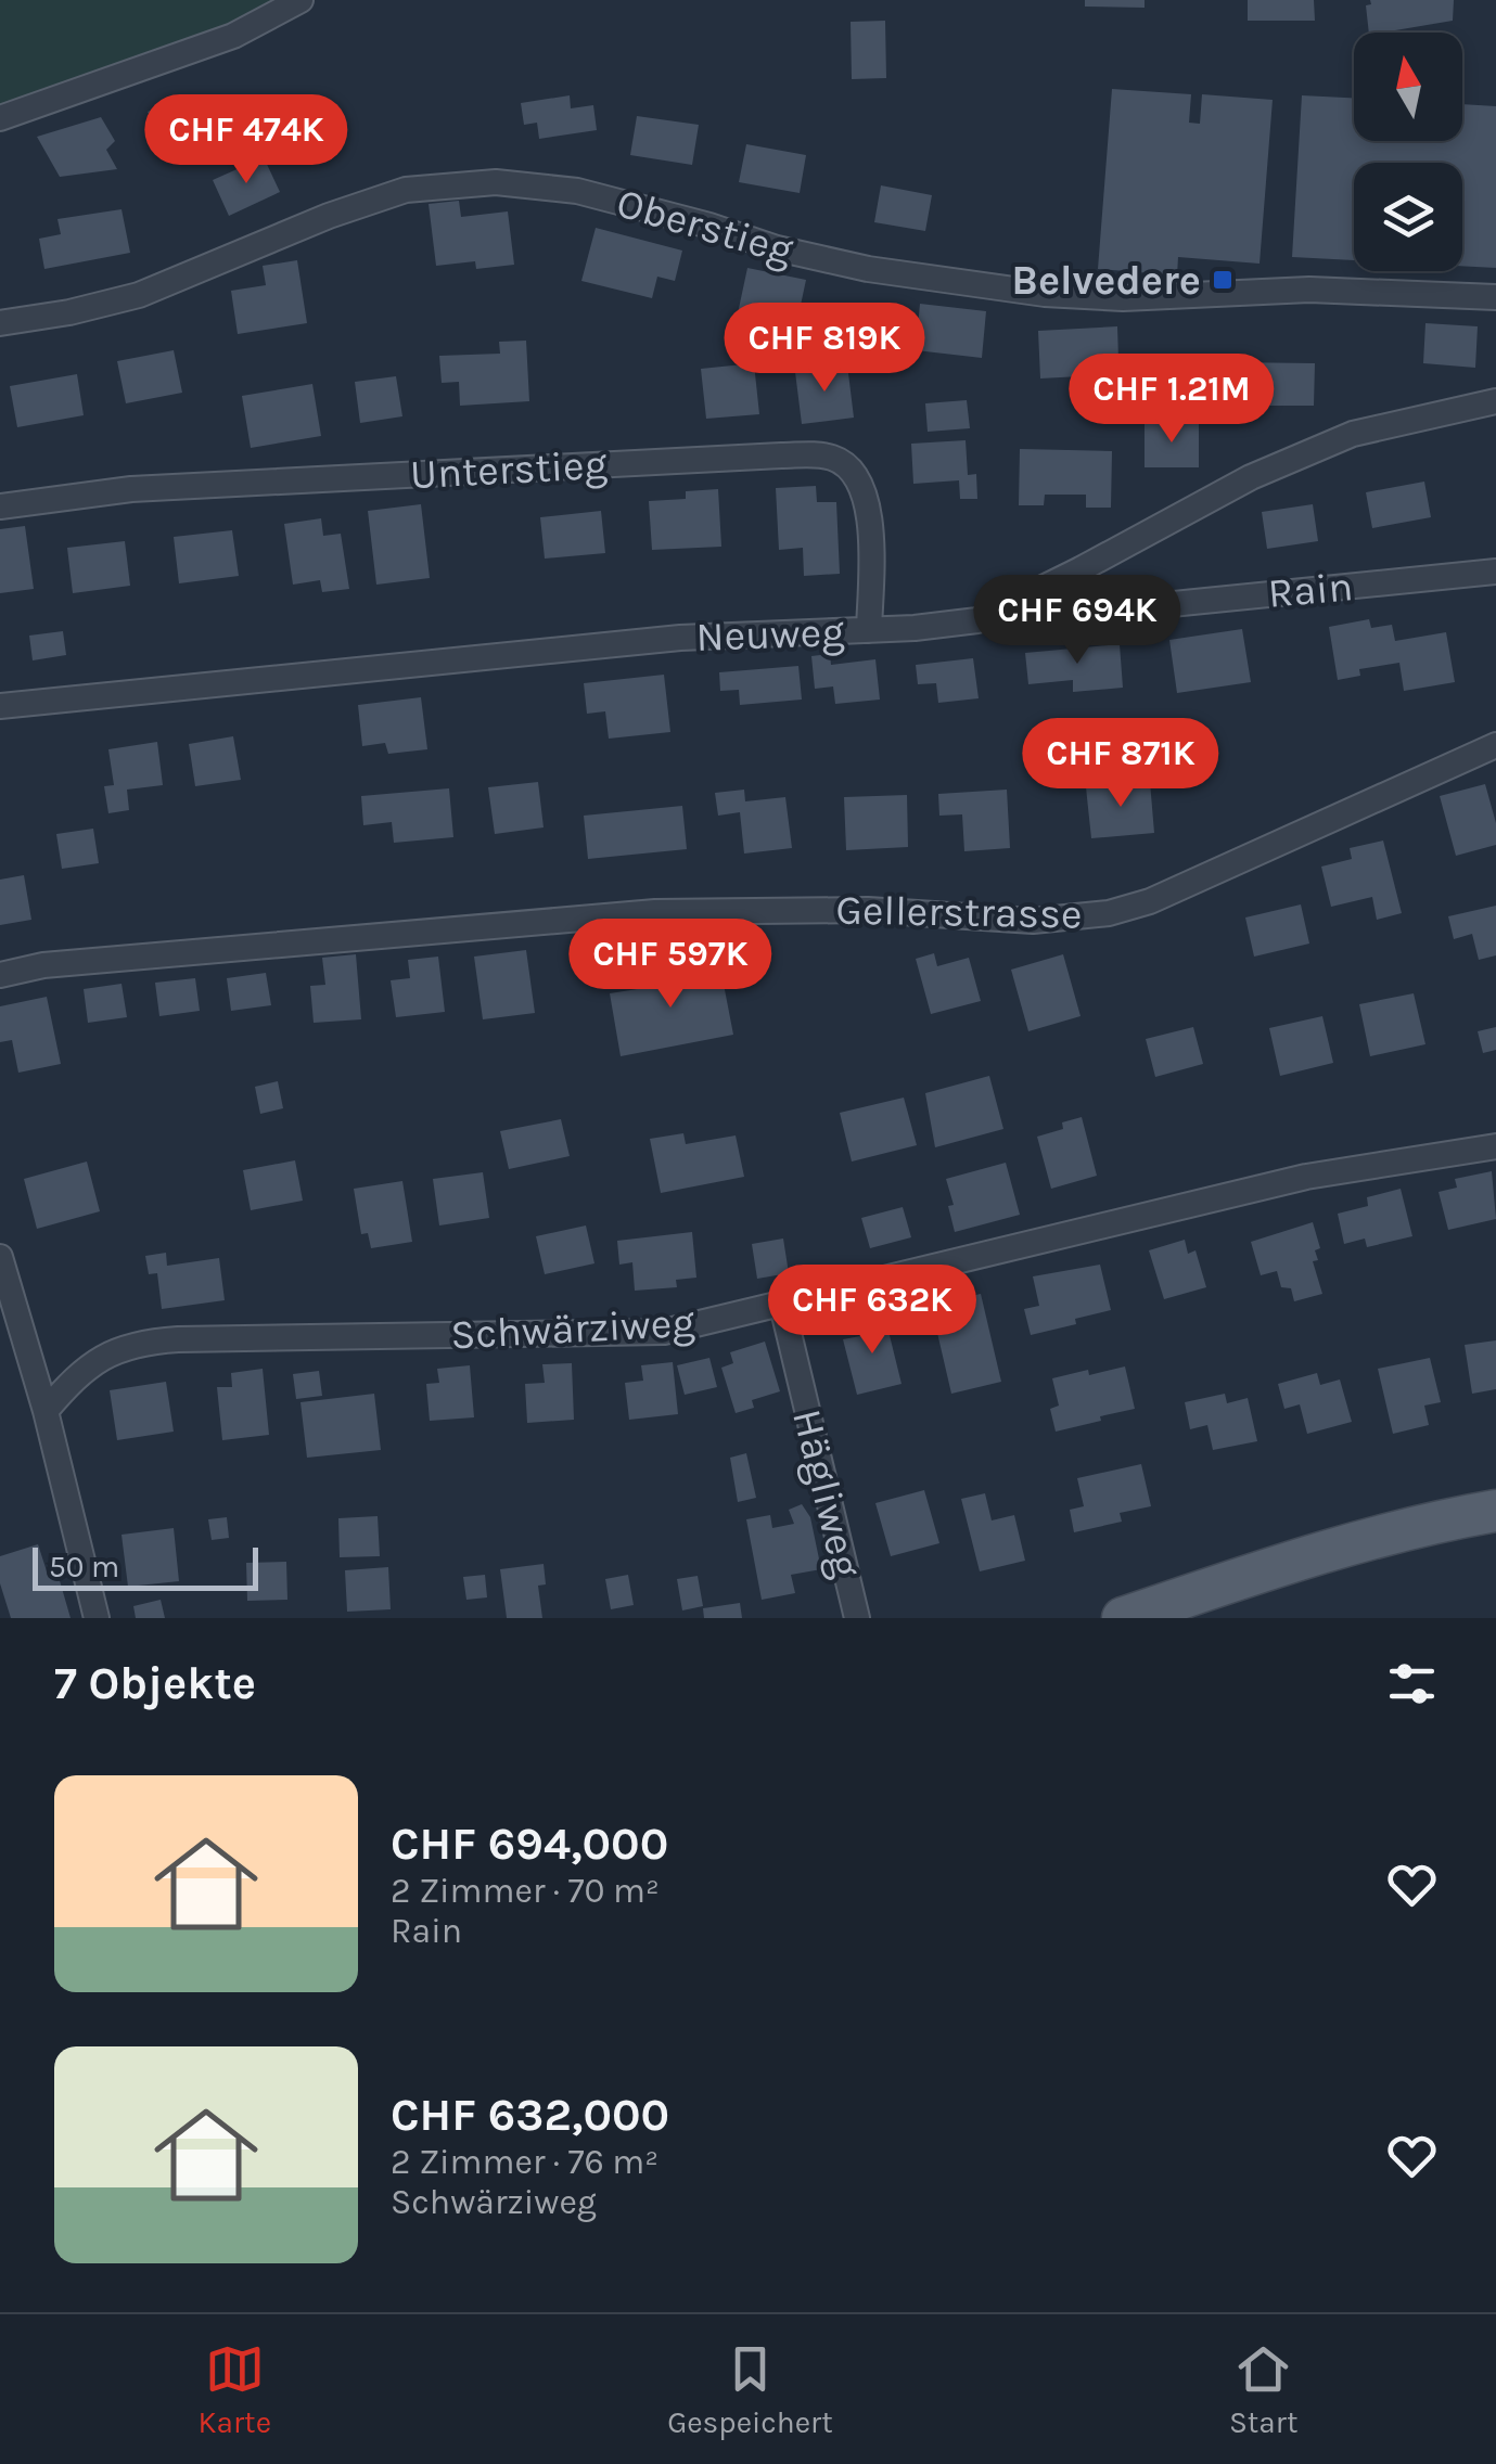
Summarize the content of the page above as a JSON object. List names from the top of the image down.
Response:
{
  "streets": {
    "street": [
      "Oberstieg",
      "Unterstieg",
      "Rain",
      "Neuweg",
      "Gellerstrasse",
      "Schwärziweg",
      "Hägliweg"
    ]
  },
  "crossings": [
    ["Unterstieg", "Neuweg"],
    ["Rain", "Neuweg"],
    ["Schwärziweg", "Hägliweg"]
  ],
  "places": {
    "transit": ["Belvedere"]
  },
  "scale_bar": "50 m",
  "north": "top",
  "page": {
    "price": [
      "CHF 474K",
      "CHF 819K",
      "CHF 1.21M",
      "CHF 694K",
      "CHF 871K",
      "CHF 597K",
      "CHF 632K"
    ],
    "scale": "50 m",
    "heading": "7 Objekte",
    "list": [
      {
        "name": "CHF 694,000",
        "note": "2 Zimmer · 70 m² · Rain"
      },
      {
        "name": "CHF 632,000",
        "note": "2 Zimmer · 76 m² · Schwärziweg"
      }
    ],
    "tabs": ["Karte", "Gespeichert", "Start"]
  }
}
